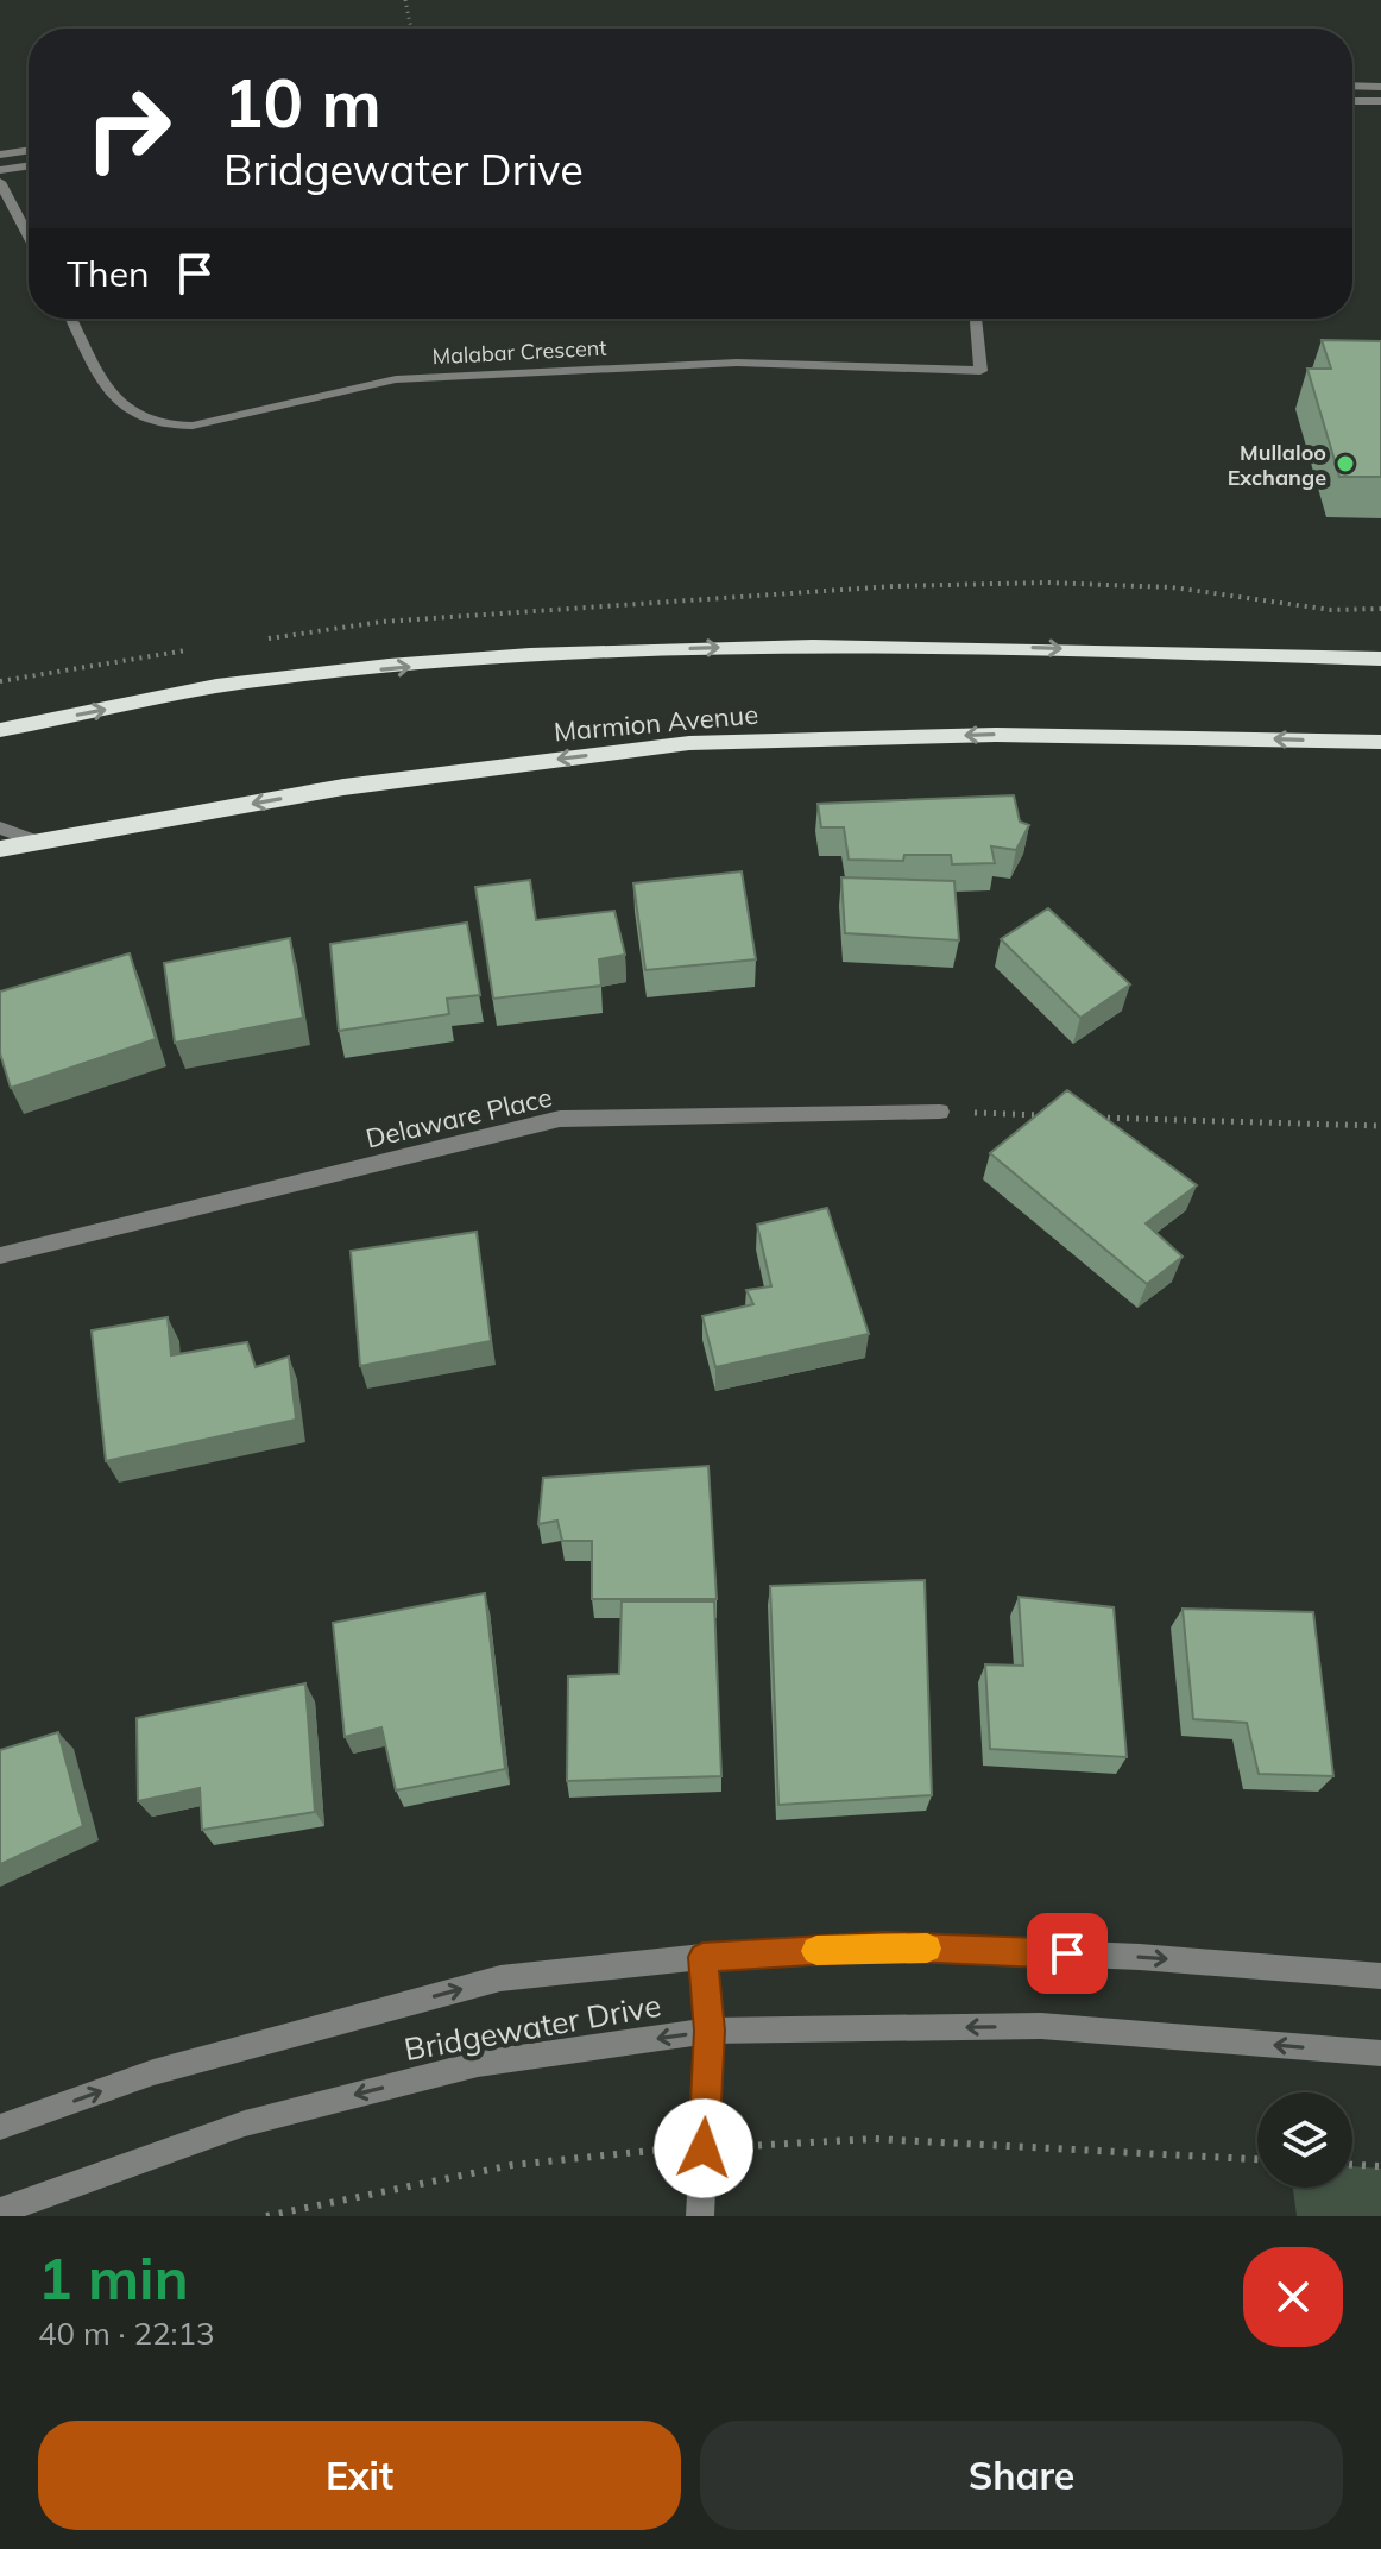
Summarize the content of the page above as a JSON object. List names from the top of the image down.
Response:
{
  "streets": {
    "highway": ["Marmion Avenue"],
    "street": ["Malabar Crescent", "Delaware Place", "Bridgewater Drive"]
  },
  "places": ["Mullaloo Exchange"],
  "page": {
    "turn": ["10 m", "Bridgewater Drive"],
    "then": "Then",
    "heading": ["1 min", "40 m · 22:13"],
    "buttons": ["Exit", "Share"]
  }
}
